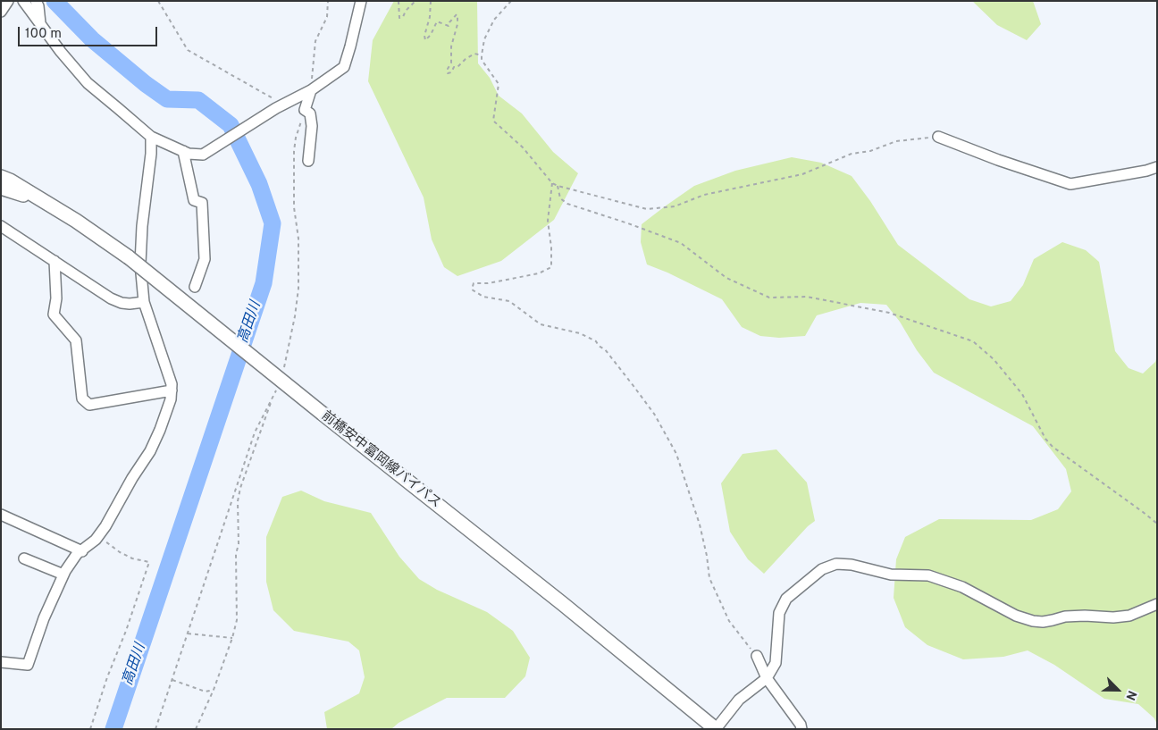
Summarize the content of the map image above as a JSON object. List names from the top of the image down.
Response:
{
  "streets": {
    "main road": ["前橋安中富岡線バイパス"]
  },
  "water": ["高田川"],
  "scale_bar": "100 m",
  "north": "bottom right"
}
